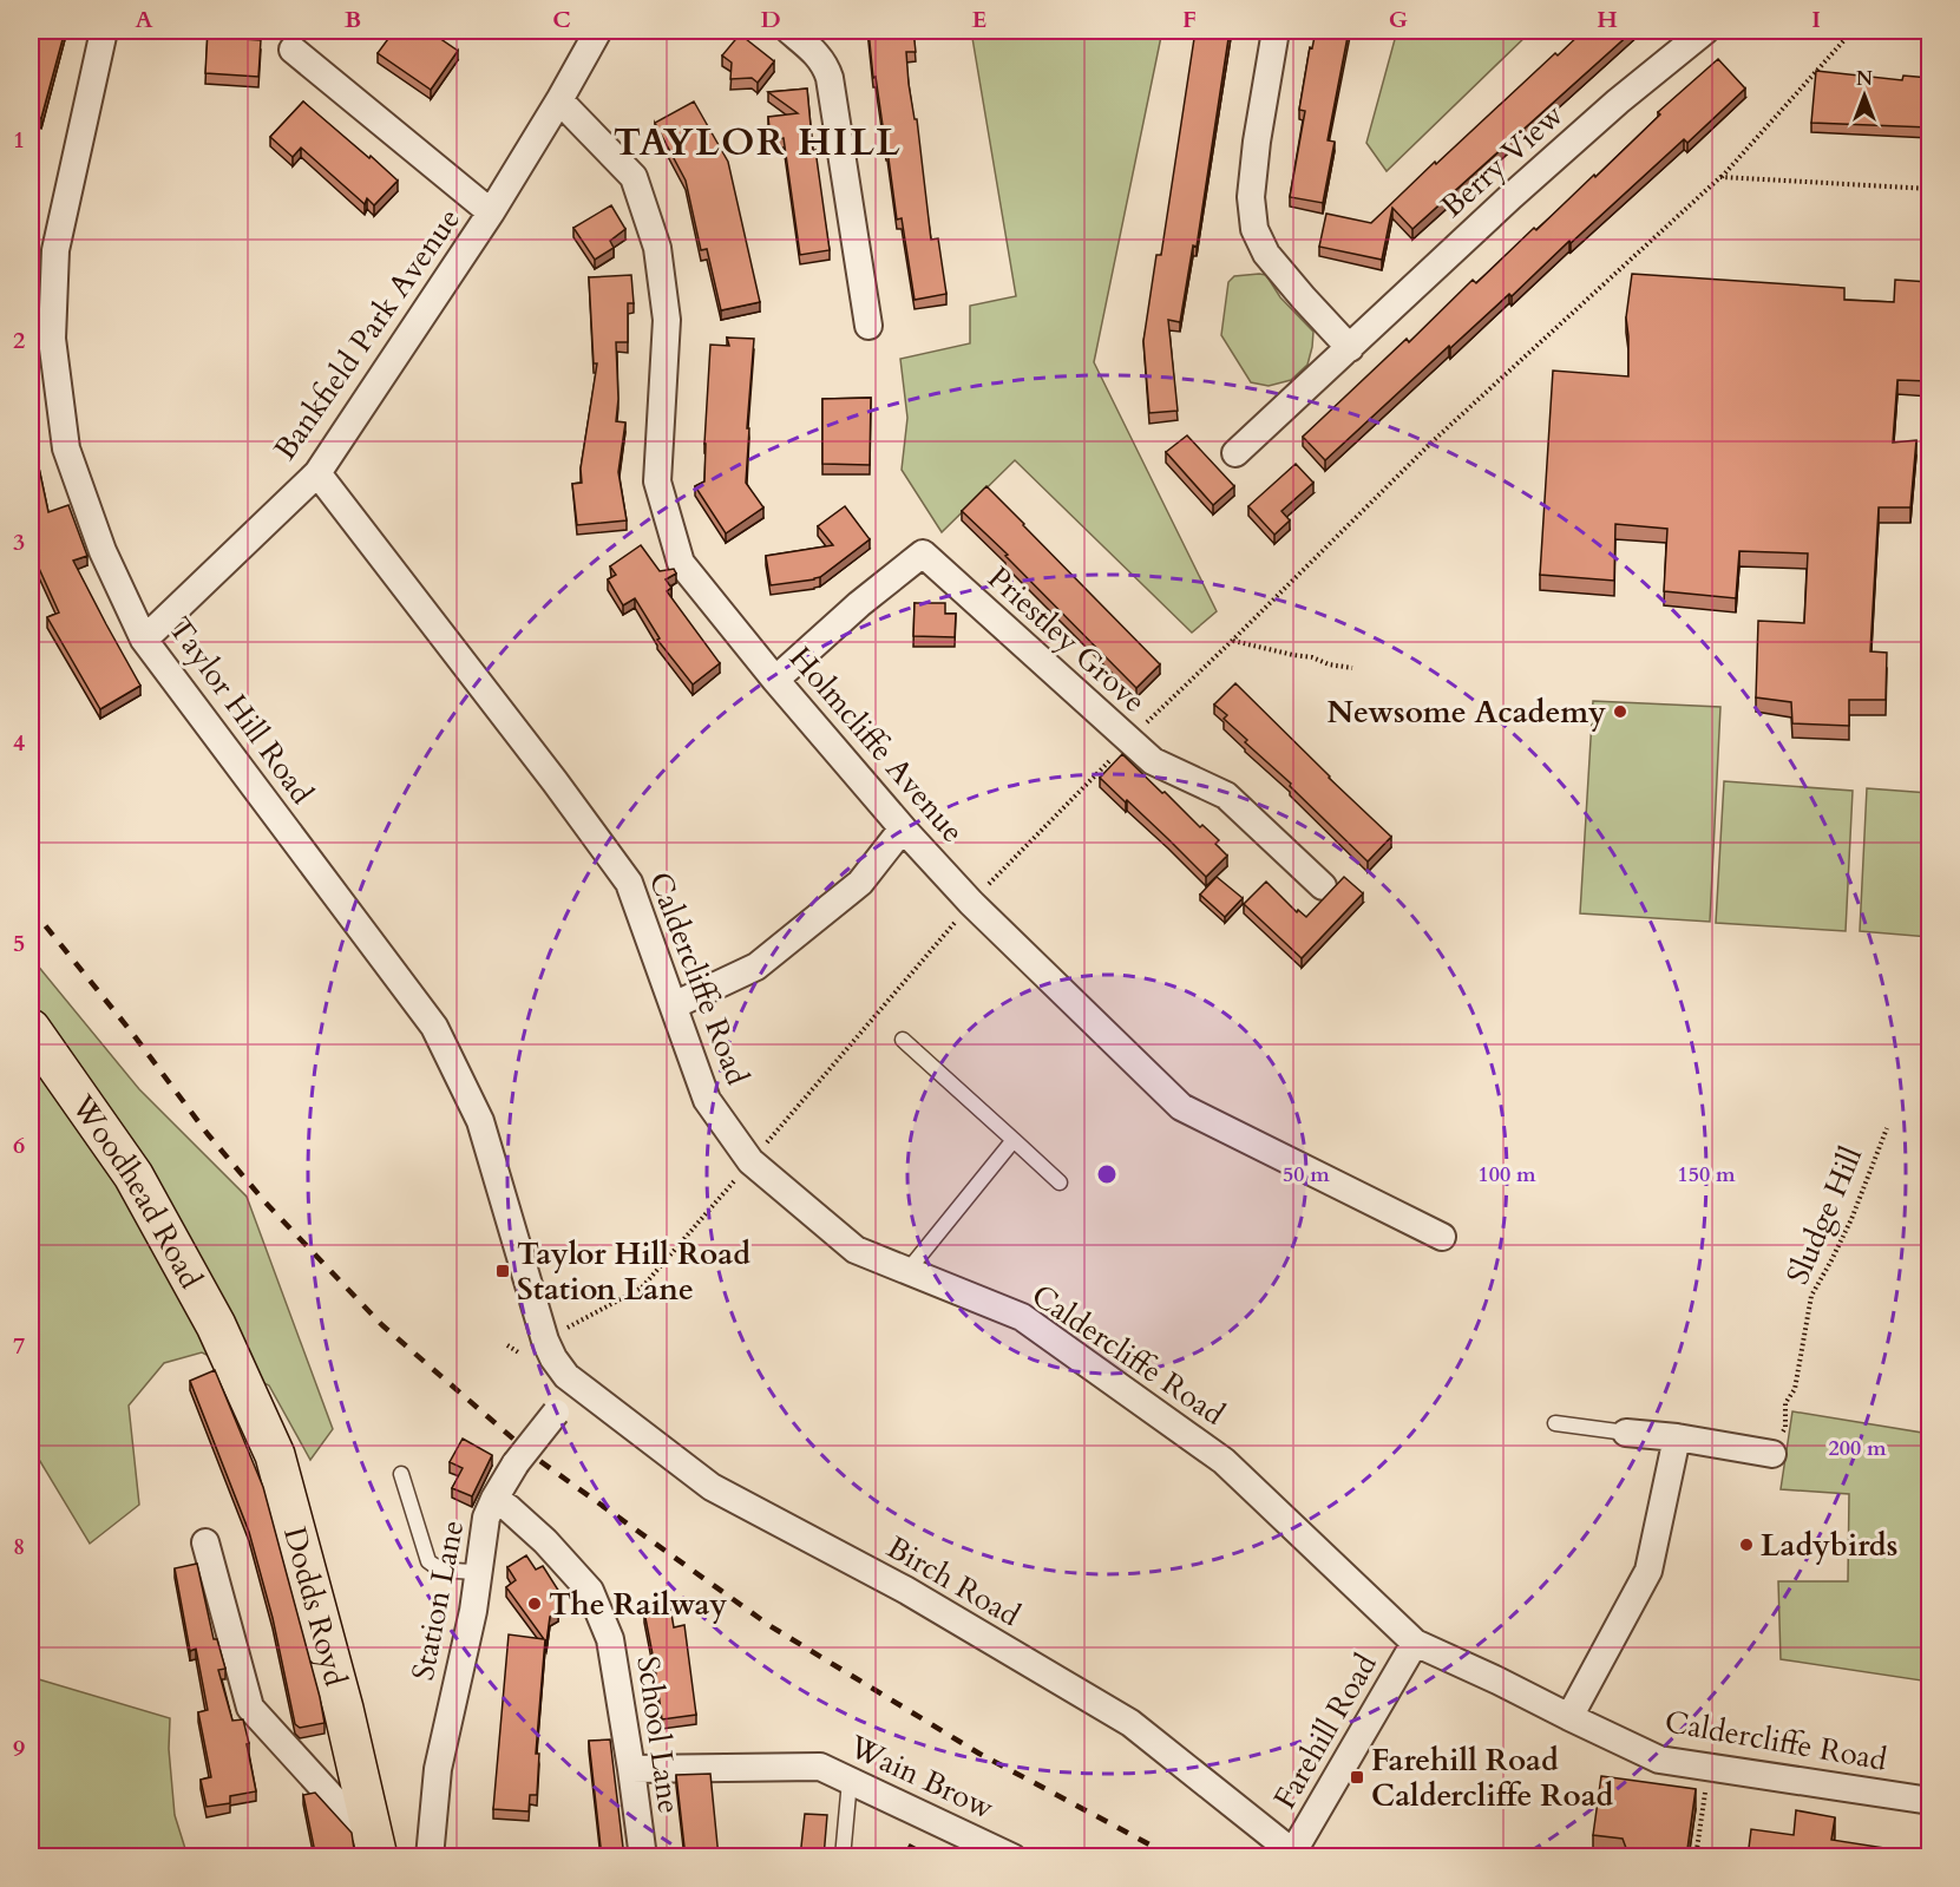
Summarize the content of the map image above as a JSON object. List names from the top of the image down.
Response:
{
  "streets": {
    "main road": ["Woodhead Road", "Dodds Royd"],
    "street": [
      "Berry View",
      "Bankfield Park Avenue",
      "Priestley Grove",
      "Taylor Hill Road",
      "Holmcliffe Avenue",
      "Caldercliffe Road",
      "Birch Road",
      "Station Lane",
      "Farehill Road",
      "School Lane",
      "Wain Brow"
    ],
    "path": ["Sludge Hill"]
  },
  "crossings": [
    ["Bankfield Park Avenue", "Taylor Hill Road"],
    ["Bankfield Park Avenue", "Holmcliffe Avenue"],
    ["Bankfield Park Avenue", "Caldercliffe Road"],
    ["Priestley Grove", "Holmcliffe Avenue"],
    ["Taylor Hill Road", "Birch Road"],
    ["Taylor Hill Road", "Station Lane"],
    ["Caldercliffe Road", "Farehill Road"],
    ["Woodhead Road", "Dodds Royd"],
    ["Birch Road", "Station Lane"],
    ["Birch Road", "Farehill Road"],
    ["Station Lane", "School Lane"],
    ["School Lane", "Wain Brow"]
  ],
  "districts": ["TAYLOR HILL"],
  "places": {
    "other": ["Newsome Academy", "Ladybirds", "The Railway"],
    "transit": ["Taylor Hill Road Station Lane", "Farehill Road Caldercliffe Road"]
  },
  "north": "top",
  "grid": {
    "columns": [
      "A",
      "B",
      "C",
      "D",
      "E",
      "F",
      "G",
      "H",
      "I"
    ],
    "rows": [
      "1",
      "2",
      "3",
      "4",
      "5",
      "6",
      "7",
      "8",
      "9"
    ]
  },
  "rings": [
    "50 m",
    "100 m",
    "150 m",
    "200 m"
  ]
}
